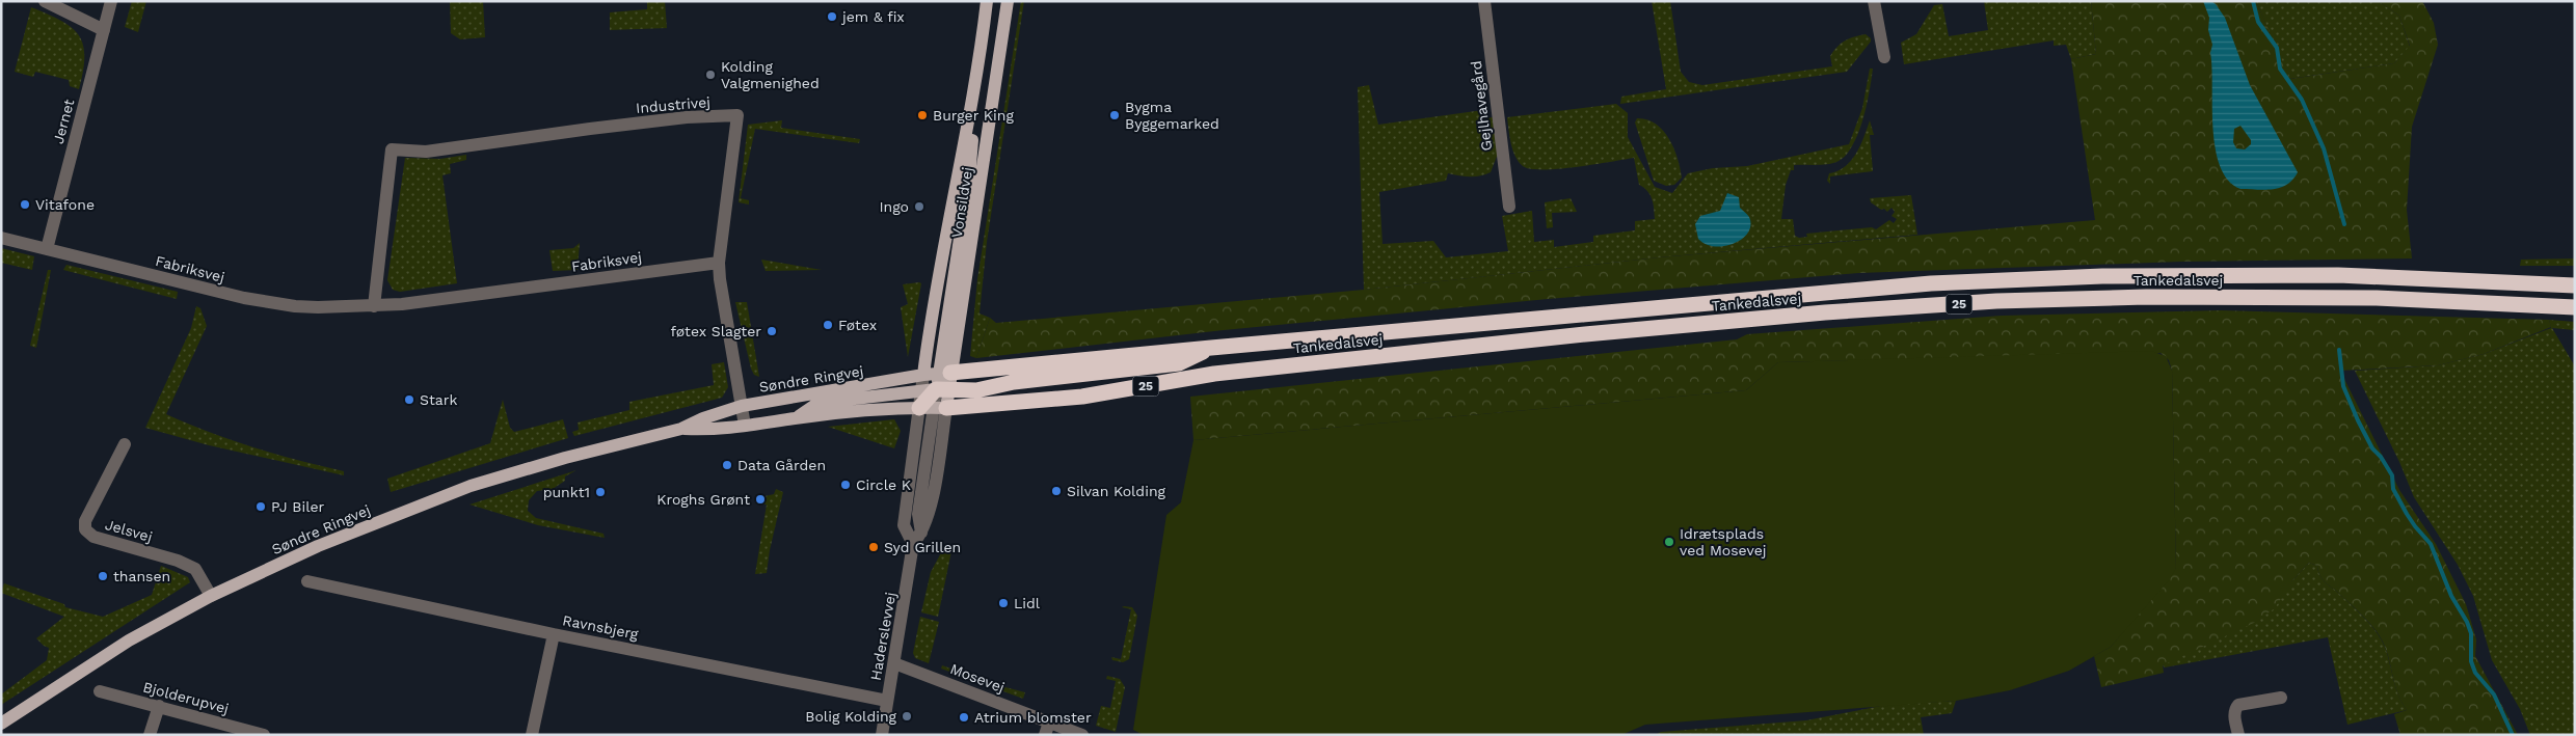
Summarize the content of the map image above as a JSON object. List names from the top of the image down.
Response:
{
  "streets": {
    "highway": ["Tankedalsvej", "25"],
    "main road": ["Vonsildvej", "Søndre Ringvej"],
    "street": [
      "Industrivej",
      "Gejlhavegård",
      "Jernet",
      "Fabriksvej",
      "Jelsvej",
      "Ravnsbjerg",
      "Haderslevvej",
      "Mosevej",
      "Bjolderupvej"
    ]
  },
  "crossings": [
    ["Industrivej", "Fabriksvej"],
    ["Industrivej", "Søndre Ringvej"],
    ["Jernet", "Fabriksvej"],
    ["Vonsildvej", "Tankedalsvej"],
    ["Vonsildvej", "Søndre Ringvej"],
    ["Vonsildvej", "Haderslevvej"],
    ["Tankedalsvej", "Søndre Ringvej"],
    ["Tankedalsvej", "Haderslevvej"],
    ["Søndre Ringvej", "Jelsvej"],
    ["Søndre Ringvej", "Haderslevvej"],
    ["Ravnsbjerg", "Haderslevvej"],
    ["Haderslevvej", "Mosevej"]
  ],
  "places": [
    "jem & fix",
    "Kolding Valgmenighed",
    "Burger King",
    "Bygma Byggemarked",
    "Vitafone",
    "Ingo",
    "Føtex",
    "føtex Slagter",
    "Stark",
    "Data Gården",
    "Circle K",
    "Silvan Kolding",
    "punkt1",
    "Kroghs Grønt",
    "PJ Biler",
    "Idrætsplads ved Mosevej",
    "Syd Grillen",
    "thansen",
    "Lidl",
    "Bolig Kolding",
    "Atrium blomster"
  ]
}
